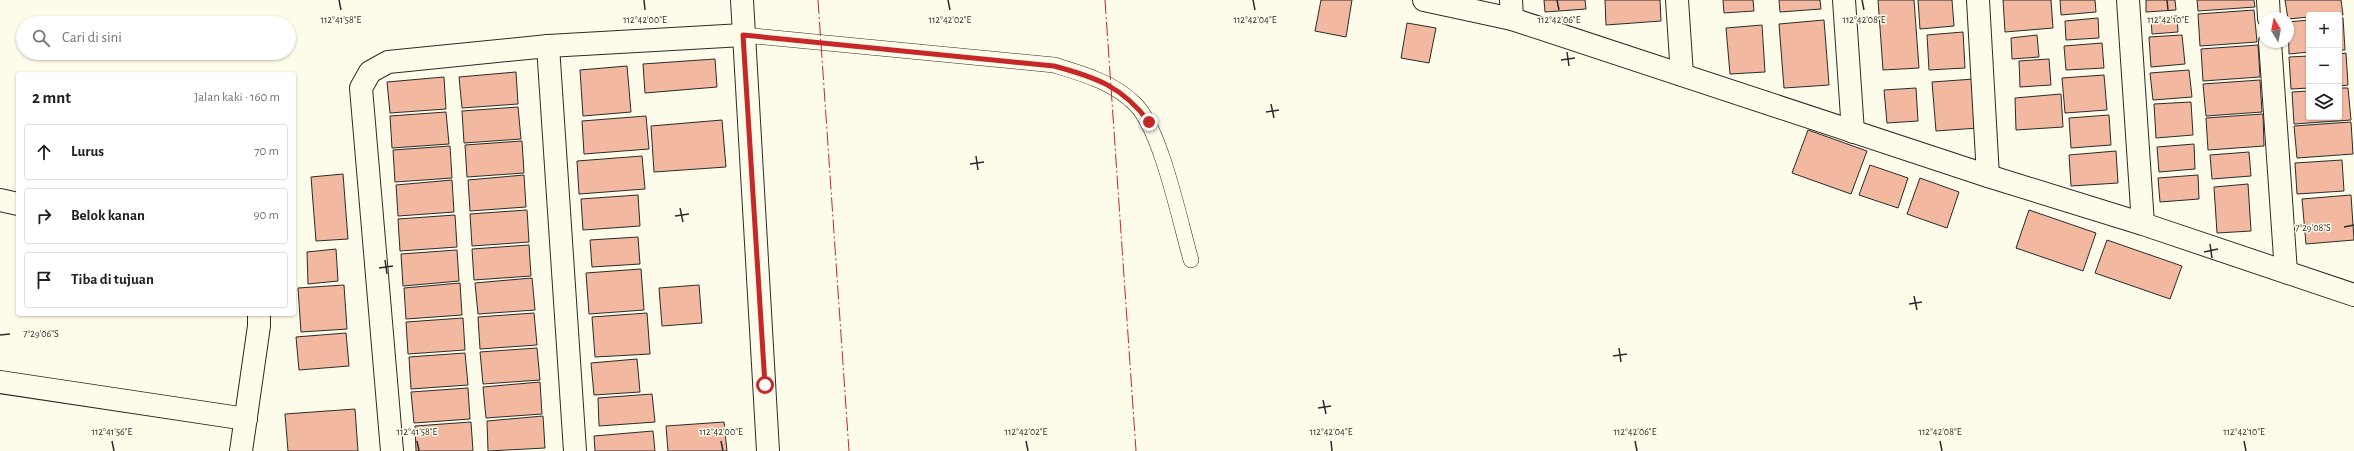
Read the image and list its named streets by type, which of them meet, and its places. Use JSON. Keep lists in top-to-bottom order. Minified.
{"north":"top","page":{"map_buttons":["+","−"],"search":"Cari di sini","heading":["2 mnt","Jalan kaki · 160 m"],"list":[["Lurus","70 m"],["Belok kanan","90 m"],"Tiba di tujuan"]},"coordinates":["112°41'58\"E","112°42'00\"E","112°42'02\"E","112°42'04\"E","112°42'06\"E","112°42'08\"E","112°42'10\"E","7°29'08\"S","7°29'06\"S","112°41'56\"E"]}
